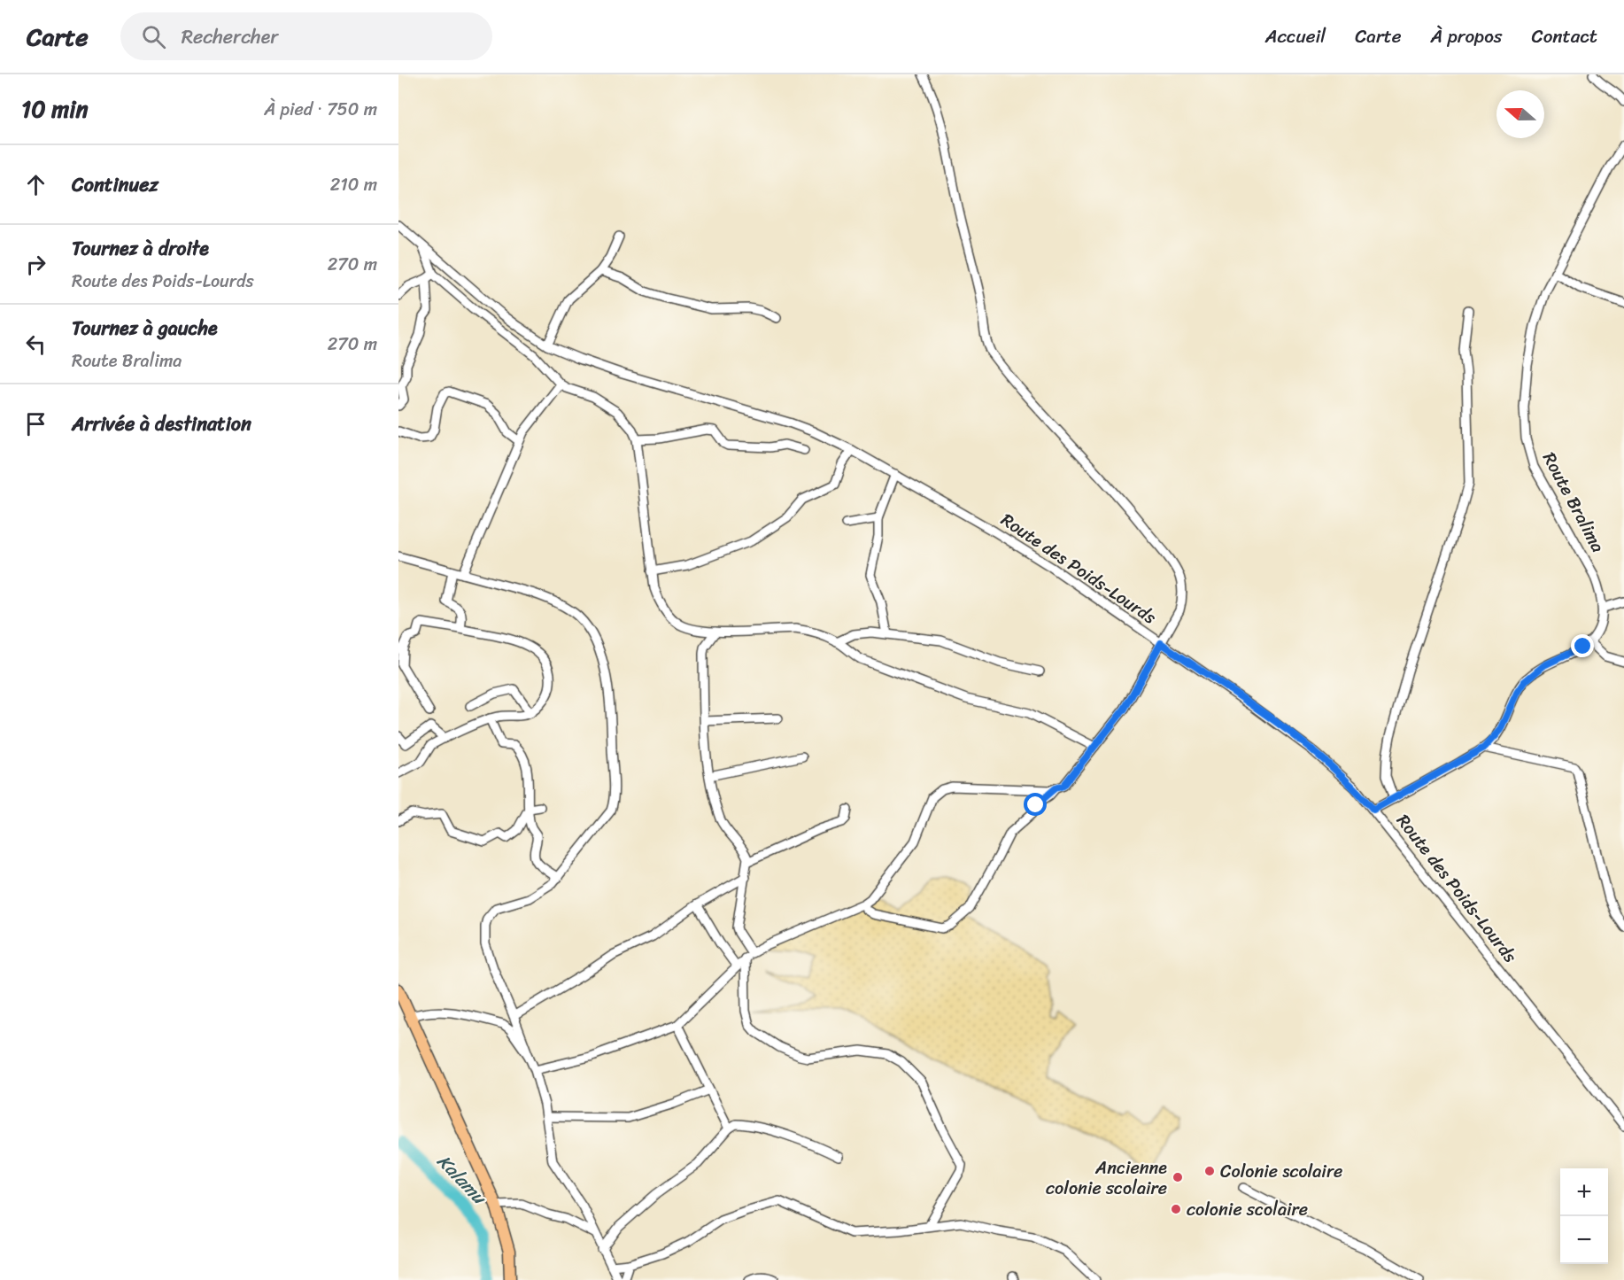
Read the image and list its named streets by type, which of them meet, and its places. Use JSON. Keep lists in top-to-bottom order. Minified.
{"streets":{"street":["Route Bralima","Route des Poids-Lourds"]},"water":["Kalamu"],"places":["Colonie scolaire","Ancienne colonie scolaire","colonie scolaire"],"north":"left","page":{"header":"Carte","search":"Rechercher","nav":["Accueil","Carte","À propos","Contact"],"heading":["10 min","À pied · 750 m"],"list":[["Continuez","210 m"],["Tournez à droite","Route des Poids-Lourds","270 m"],["Tournez à gauche","Route Bralima","270 m"],"Arrivée à destination"],"map_buttons":["+","−"]}}
